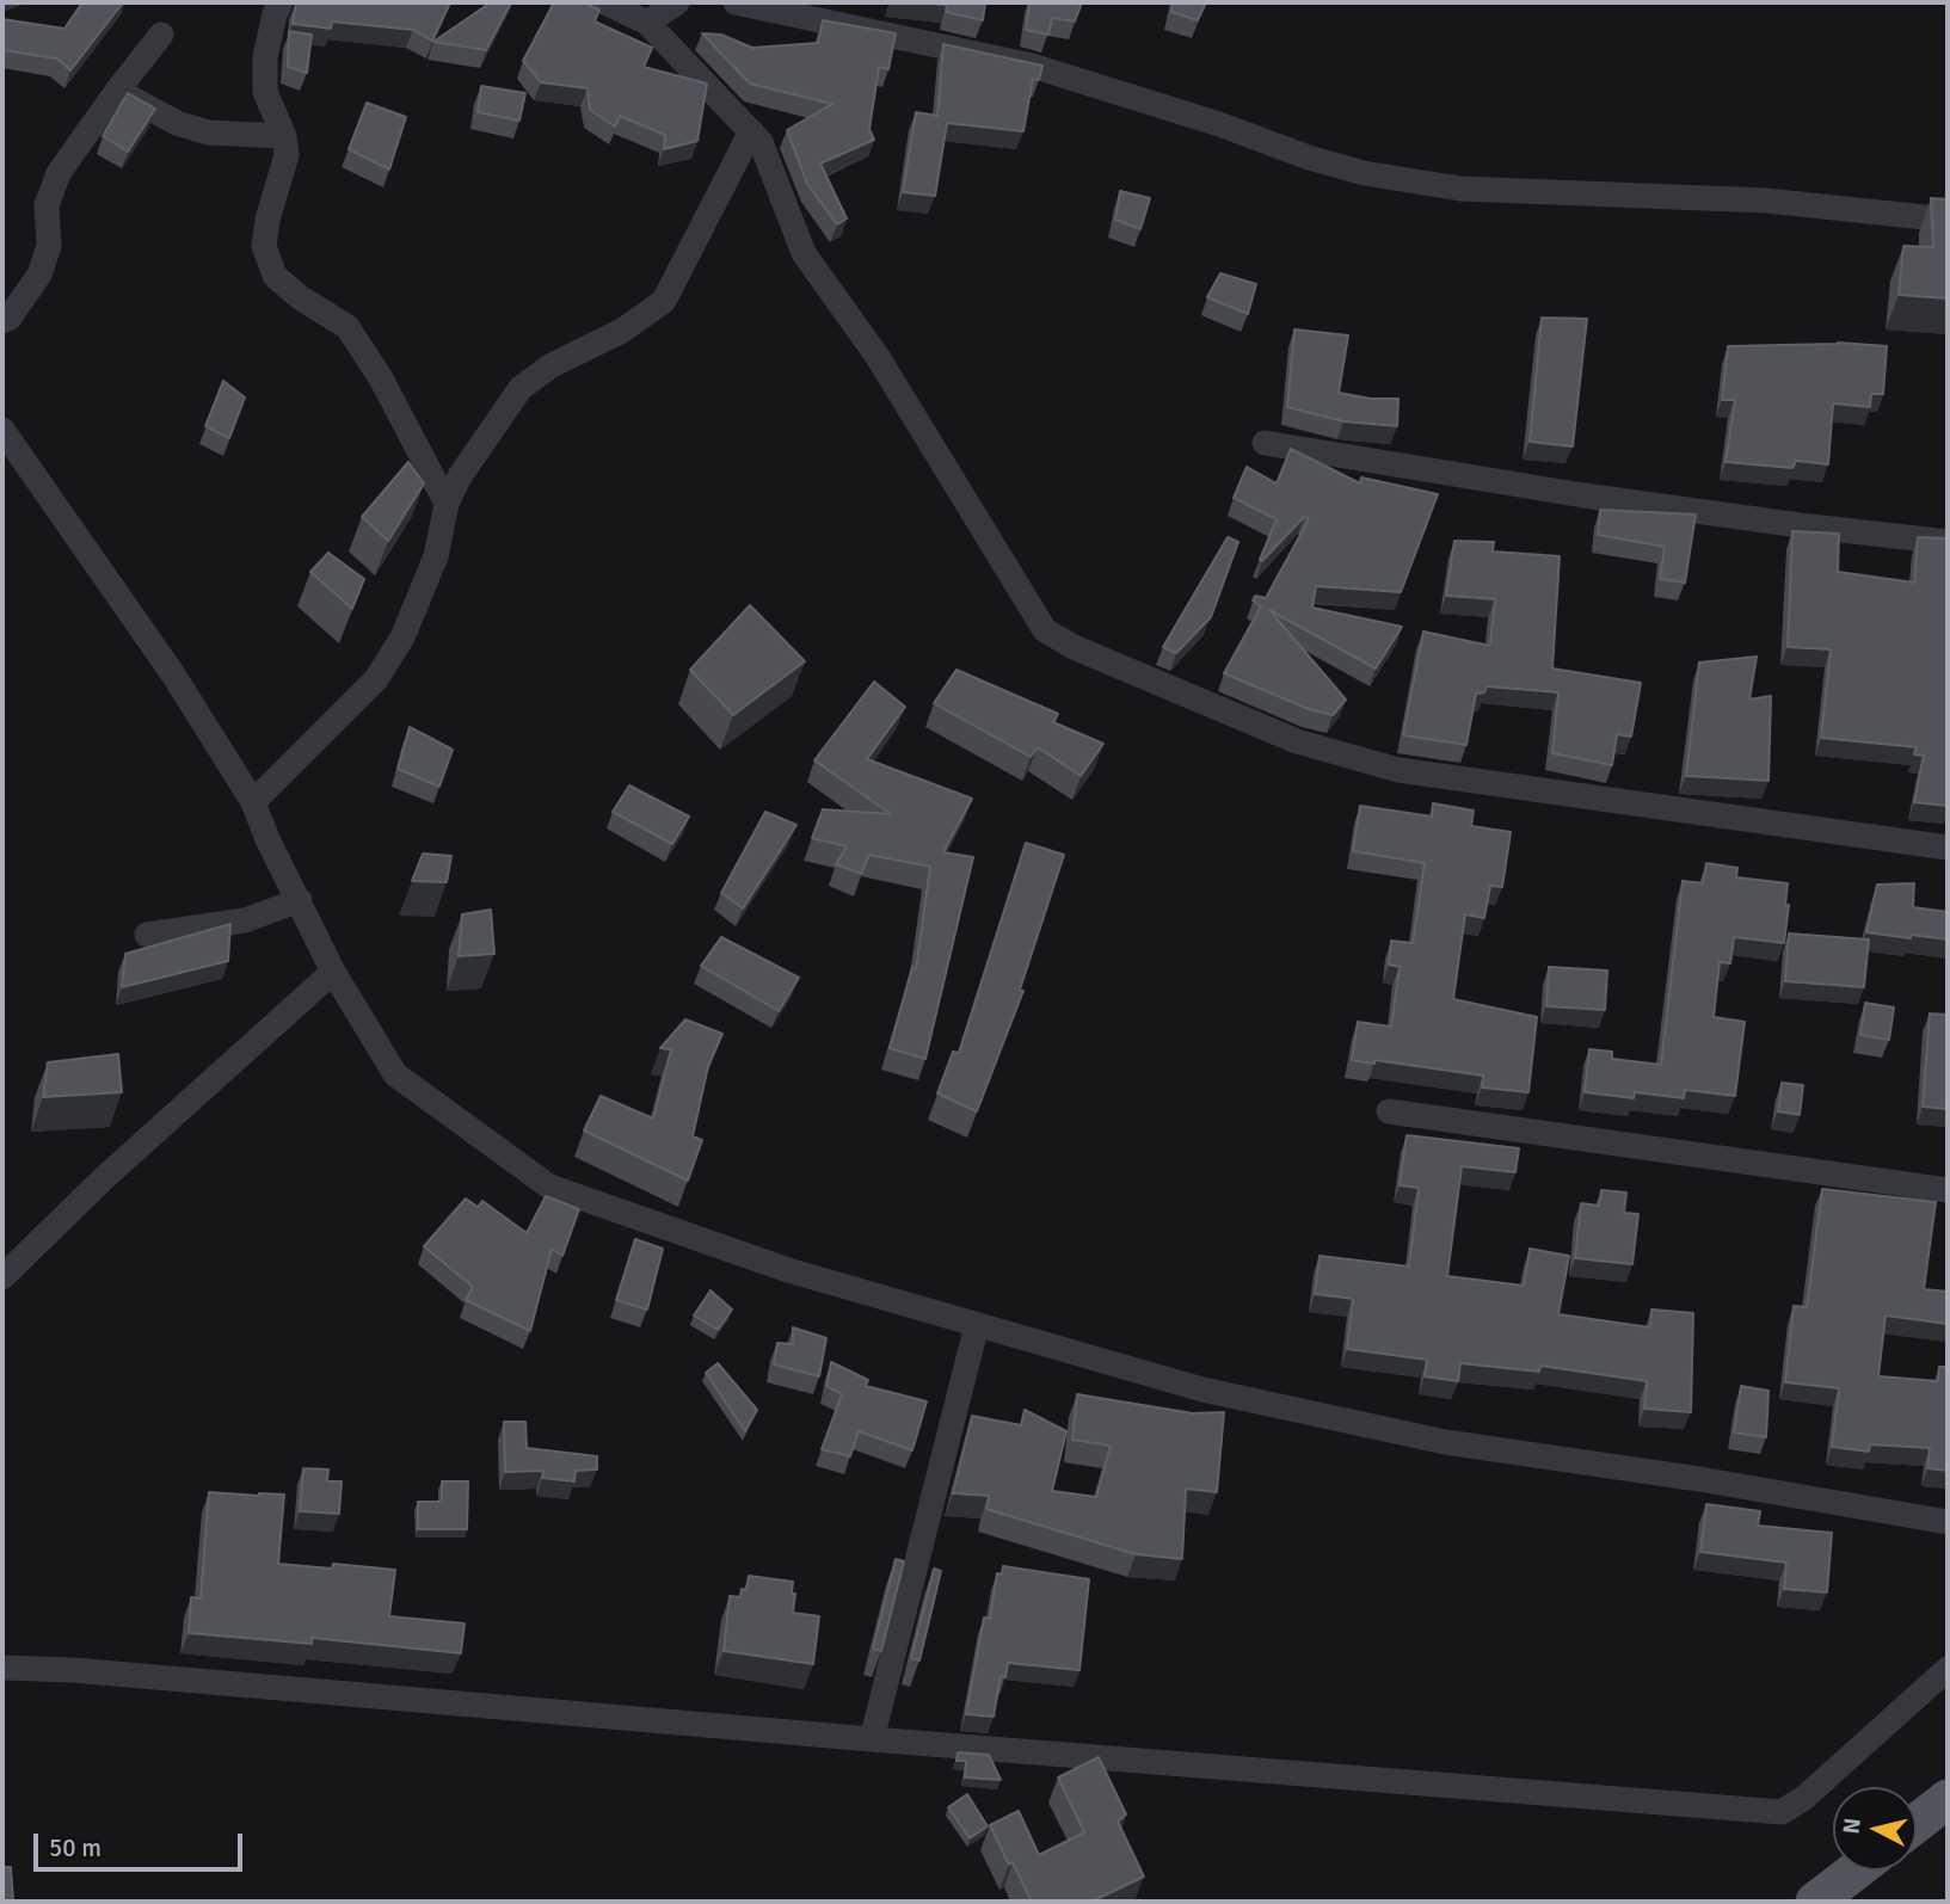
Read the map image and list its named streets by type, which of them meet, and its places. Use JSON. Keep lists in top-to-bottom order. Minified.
{"scale_bar":"50 m","north":"left"}
